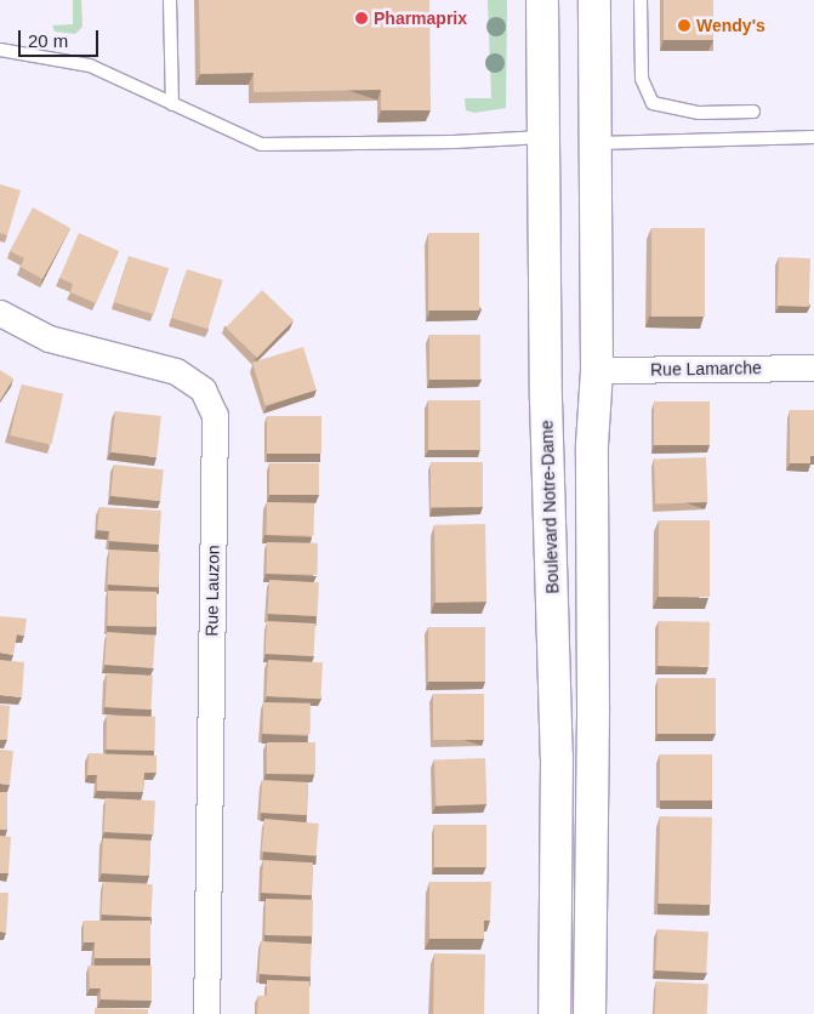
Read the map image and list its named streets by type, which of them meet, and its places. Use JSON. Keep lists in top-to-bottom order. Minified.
{"streets":{"street":["Rue Lamarche","Boulevard Notre-Dame","Rue Lauzon"]},"places":["Pharmaprix","Wendy's"],"scale_bar":"20 m"}
